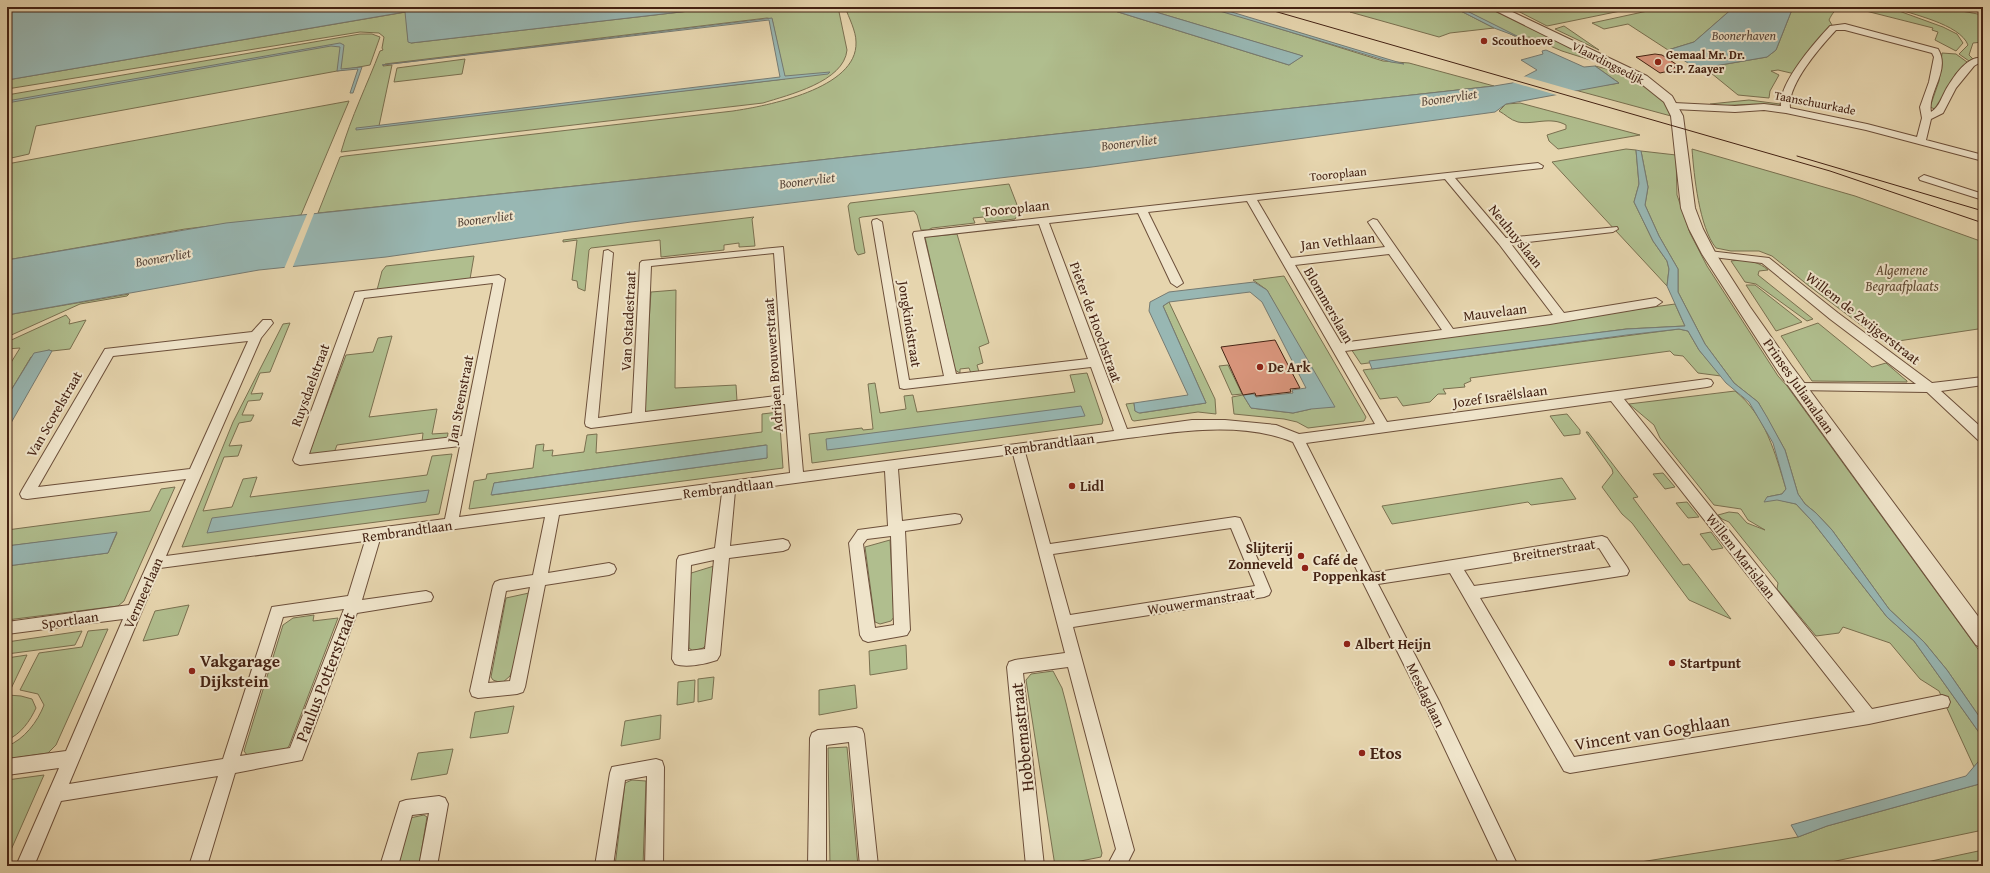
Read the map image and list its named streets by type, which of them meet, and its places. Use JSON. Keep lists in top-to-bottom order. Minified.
{"streets":{"street":["Vlaardingsedijk","Taanschuurkade","Tooroplaan","Neuhuyslaan","Jan Vethlaan","Blommerslaan","Mauvelaan","Willem de Zwijgerstraat","Van Ostadestraat","Pieter de Hoochstraat","Jongkindstraat","Adriaen Brouwerstraat","Ruysdaelstraat","Prinses Julianalaan","Jozef Israëlslaan","Jan Steenstraat","Van Scorelstraat","Rembrandtlaan","Breitnerstraat","Willem Marislaan","Vermeerlaan","Wouwermanstraat","Sportlaan","Paulus Potterstraat","Mesdaglaan","Vincent van Goghlaan","Hobbemastraat"]},"crossings":[["Vlaardingsedijk","Taanschuurkade"],["Vlaardingsedijk","Prinses Julianalaan"],["Taanschuurkade","Prinses Julianalaan"],["Tooroplaan","Neuhuyslaan"],["Tooroplaan","Blommerslaan"],["Tooroplaan","Pieter de Hoochstraat"],["Tooroplaan","Jongkindstraat"],["Neuhuyslaan","Mauvelaan"],["Jan Vethlaan","Blommerslaan"],["Jan Vethlaan","Mauvelaan"],["Blommerslaan","Mauvelaan"],["Blommerslaan","Jozef Israëlslaan"],["Willem de Zwijgerstraat","Prinses Julianalaan"],["Van Ostadestraat","Adriaen Brouwerstraat"],["Pieter de Hoochstraat","Jongkindstraat"],["Pieter de Hoochstraat","Rembrandtlaan"],["Adriaen Brouwerstraat","Rembrandtlaan"],["Ruysdaelstraat","Jan Steenstraat"],["Jozef Israëlslaan","Rembrandtlaan"],["Jozef Israëlslaan","Willem Marislaan"],["Jozef Israëlslaan","Mesdaglaan"],["Jan Steenstraat","Rembrandtlaan"],["Van Scorelstraat","Vermeerlaan"],["Rembrandtlaan","Vermeerlaan"],["Rembrandtlaan","Paulus Potterstraat"],["Rembrandtlaan","Mesdaglaan"],["Breitnerstraat","Mesdaglaan"],["Breitnerstraat","Vincent van Goghlaan"],["Willem Marislaan","Vincent van Goghlaan"],["Vermeerlaan","Sportlaan"],["Vermeerlaan","Paulus Potterstraat"]],"water":["Boonerhaven","Boonervliet"],"parks":["Algemene Begraafplaats"],"places":["Scouthoeve","Gemaal Mr. Dr. C.P. Zaayer","De Ark","Lidl","Slijterij Zonneveld","Café de Poppenkast","Albert Heijn","Startpunt","Vakgarage Dijkstein","Etos"]}
